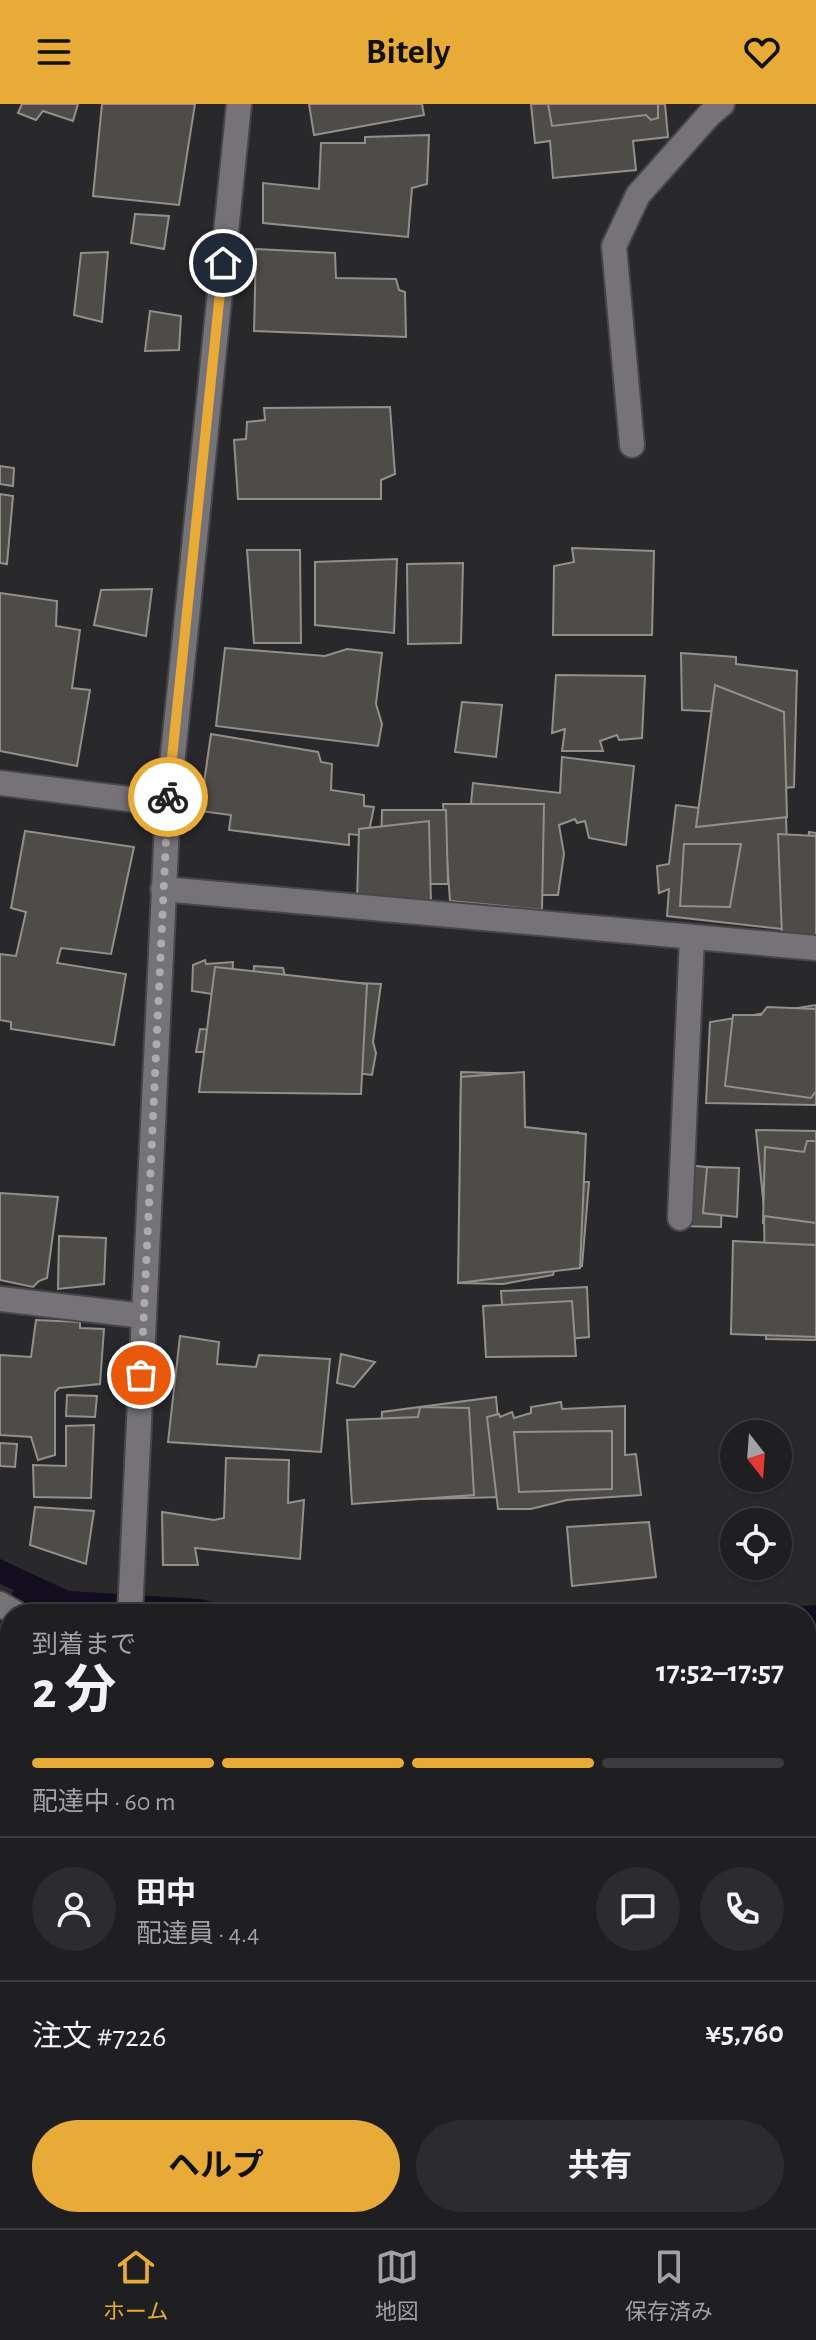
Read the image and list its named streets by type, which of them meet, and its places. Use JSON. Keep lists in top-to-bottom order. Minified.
{"north":"bottom","page":{"header":"Bitely","heading":["2 分","到着まで","17:52–17:57"],"panel":["田中","配達員 · 4.4","注文 #7226","¥5,760"],"bar":"配達中 · 60 m","buttons":["ヘルプ","共有"],"tabs":["ホーム","地図","保存済み"]}}
